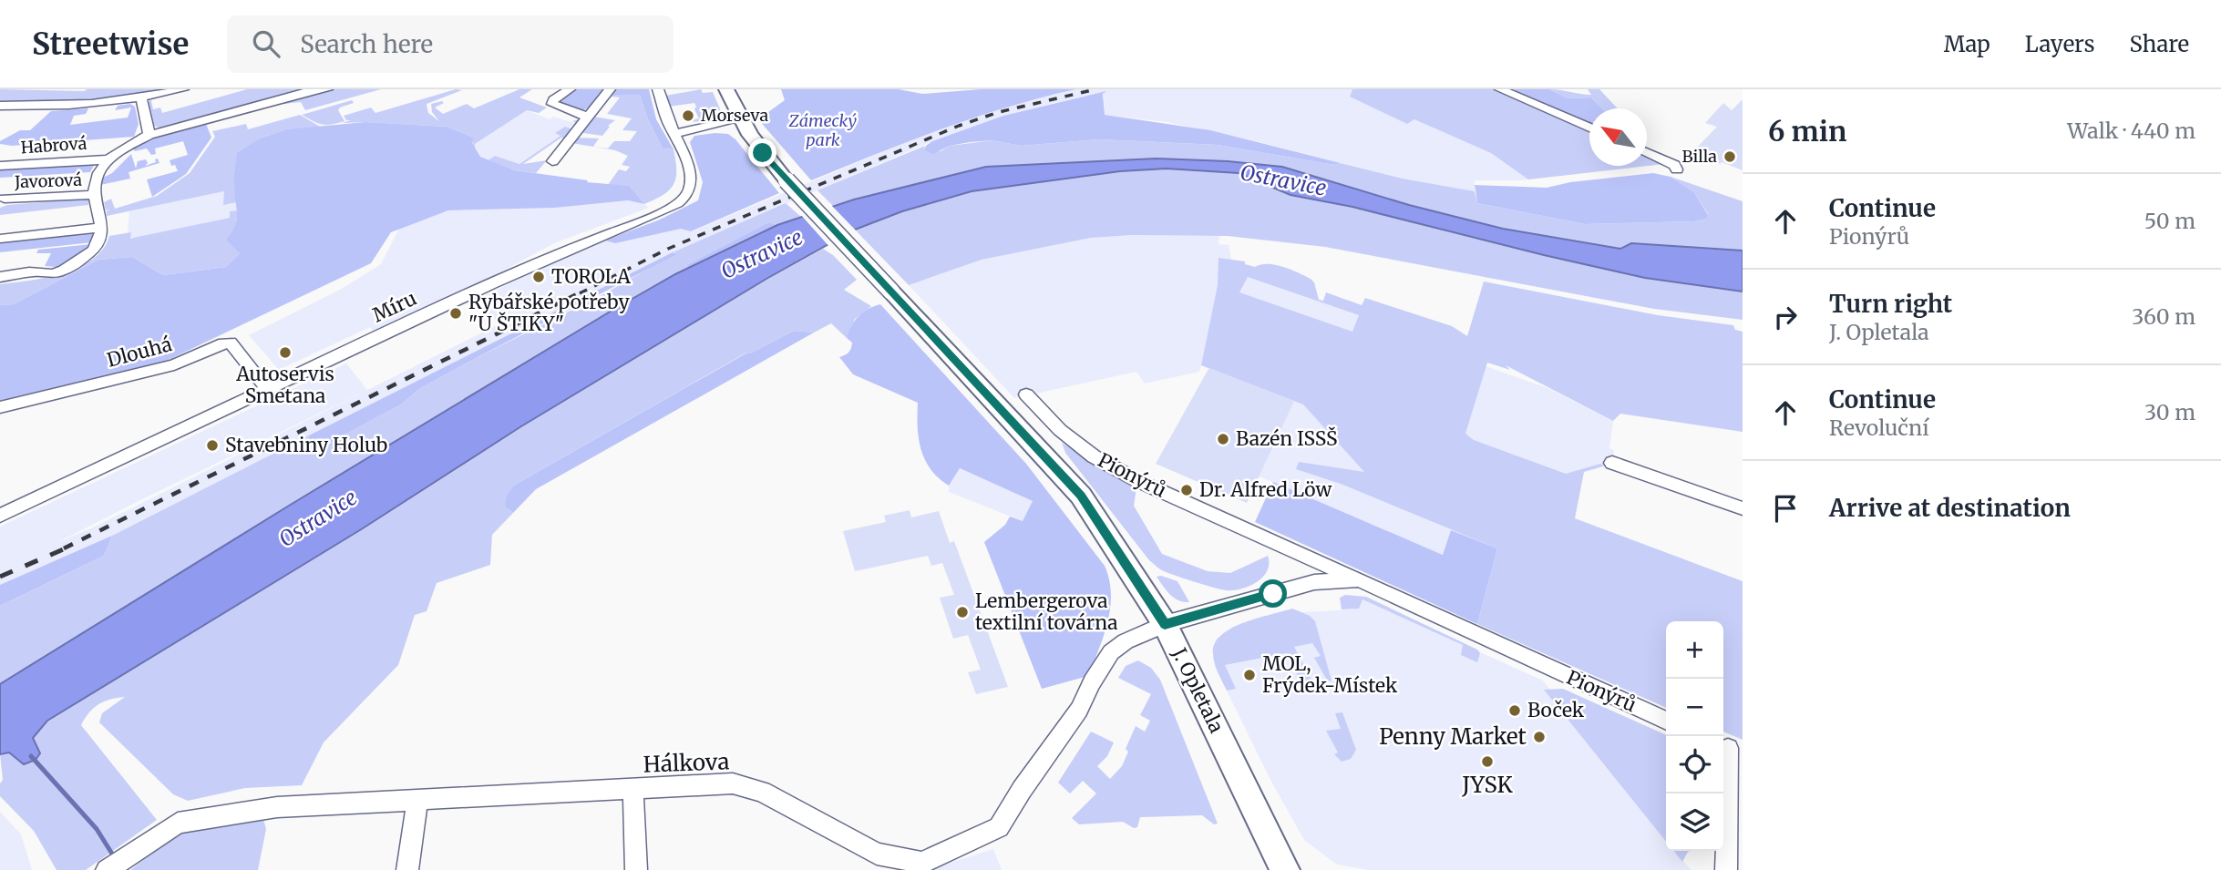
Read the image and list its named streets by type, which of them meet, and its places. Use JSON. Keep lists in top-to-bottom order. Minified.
{"streets":{"main road":["J. Opletala"],"street":["Habrová","Javorová","Míru","Dlouhá","Pionýrů","Hálkova"]},"crossings":[["Míru","Dlouhá"],["Pionýrů","J. Opletala"],["Pionýrů","Hálkova"],["J. Opletala","Hálkova"]],"water":["Ostravice"],"parks":["Zámecký park"],"places":["Morseva","Billa","TOROLA","Rybářské potřeby \"U ŠTIKY\"","Autoservis Smetana","Bazén ISSŠ","Stavebniny Holub","Dr. Alfred Löw","Lembergerova textilní továrna","MOL, Frýdek-Místek","Boček","Penny Market","JYSK"],"north":"top left","page":{"header":"Streetwise","search":"Search here","nav":["Map","Layers","Share"],"heading":["6 min","Walk · 440 m"],"list":[["Continue","Pionýrů","50 m"],["Turn right","J. Opletala","360 m"],["Continue","Revoluční","30 m"],"Arrive at destination"],"map_buttons":["+","−"]}}
